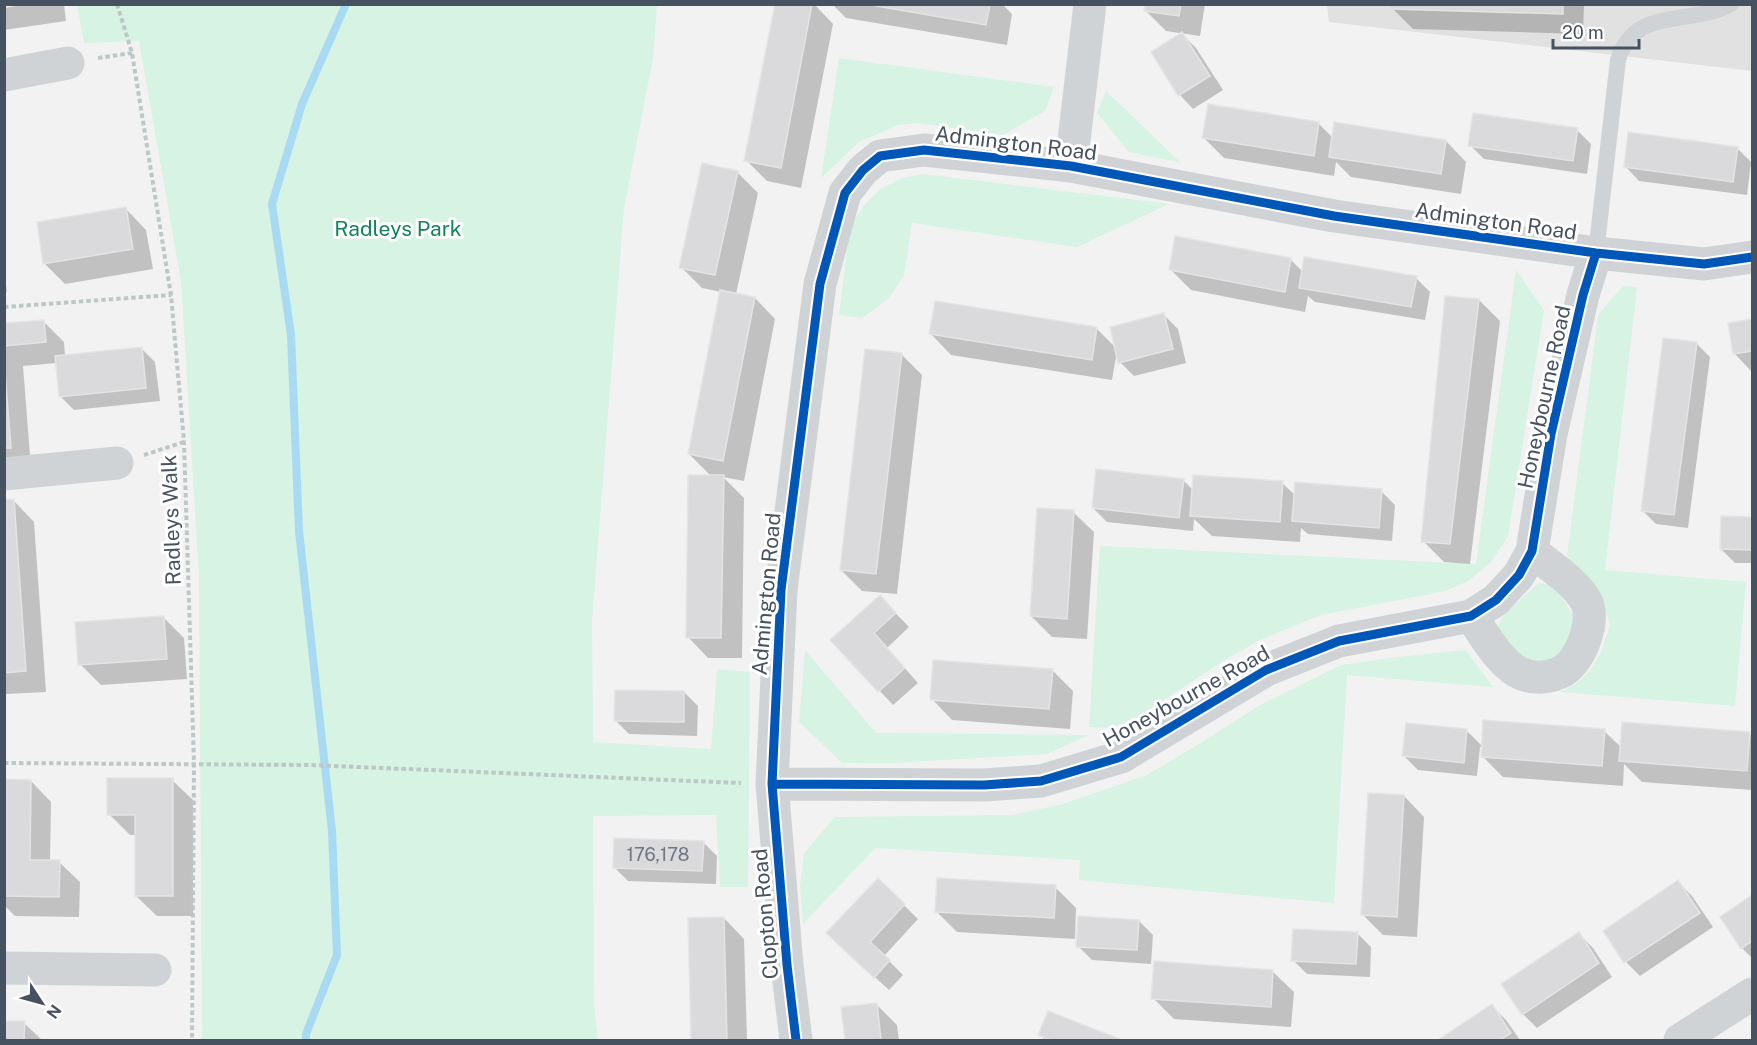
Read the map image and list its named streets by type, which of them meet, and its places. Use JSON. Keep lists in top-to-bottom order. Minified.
{"streets":{"street":["Admington Road","Honeybourne Road","Clopton Road"],"path":["Radleys Walk"]},"crossings":[["Admington Road","Honeybourne Road"],["Admington Road","Clopton Road"],["Honeybourne Road","Clopton Road"]],"parks":["Radleys Park"],"house_numbers":["176,178"],"scale_bar":"20 m","north":"bottom right"}
